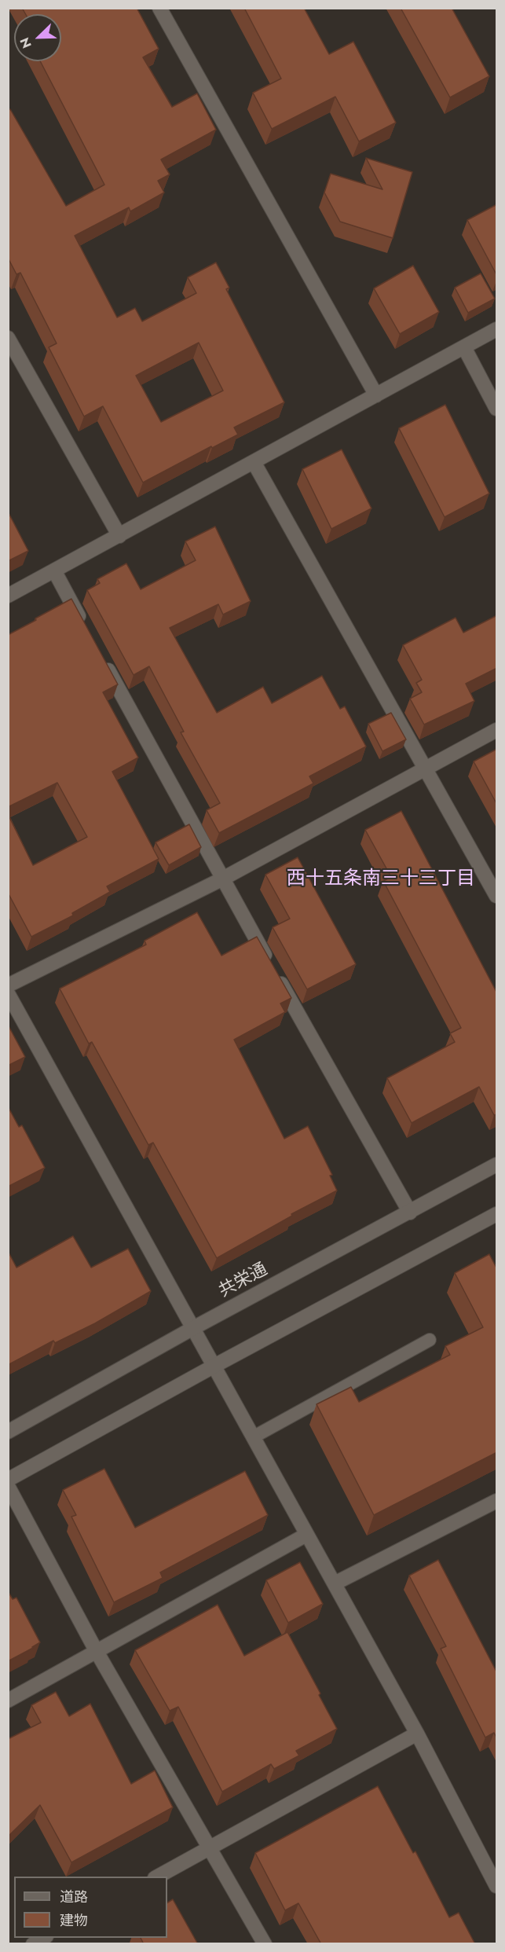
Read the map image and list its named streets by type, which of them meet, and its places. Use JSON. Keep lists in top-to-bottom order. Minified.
{"streets":{"street":["共栄通"]},"districts":["西十五条南三十三丁目"],"legend":["道路","建物"],"north":"bottom left"}
